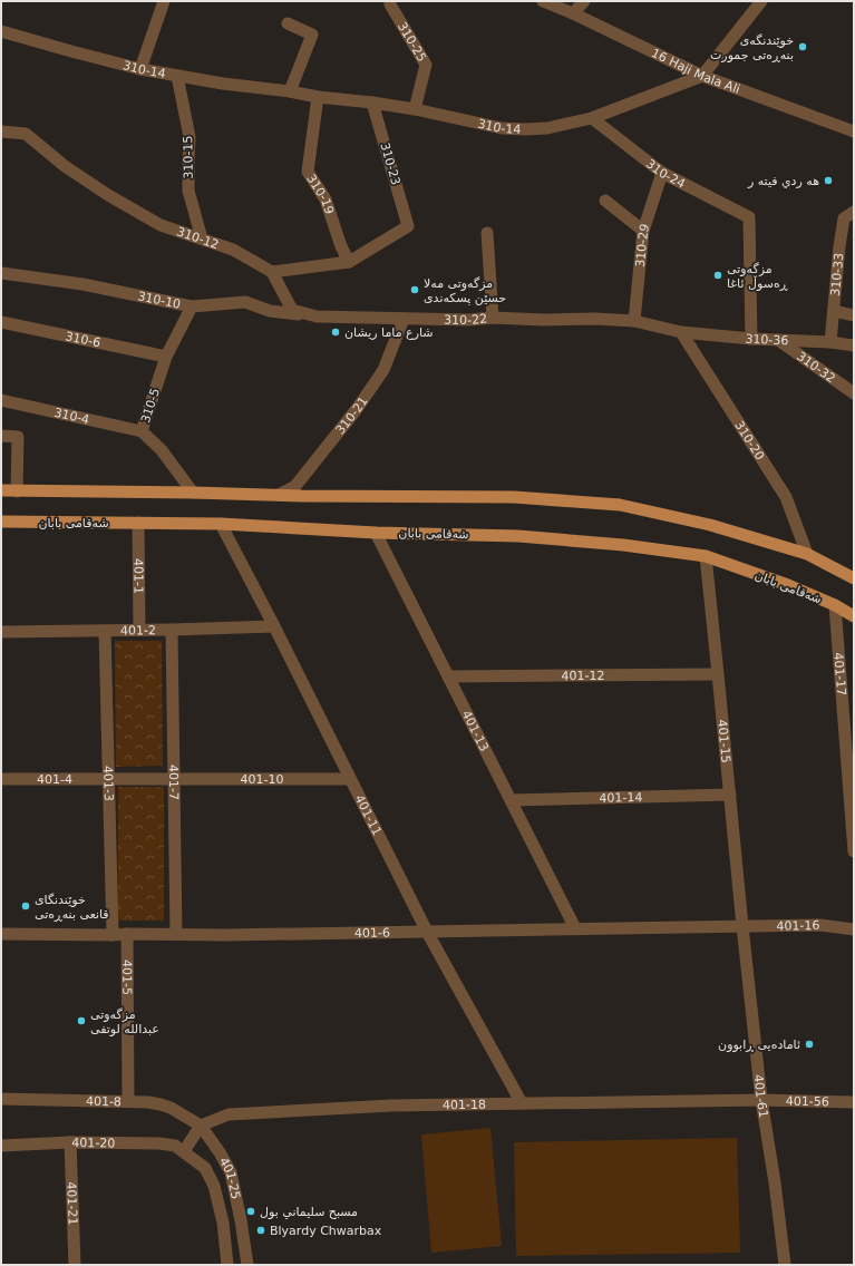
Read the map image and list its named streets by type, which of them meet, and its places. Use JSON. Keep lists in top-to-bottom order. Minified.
{"streets":{"main road":["شەقامی بابان"],"street":["310-25","310-14","16 Haji Mala Ali","310-15","310-23","310-24","310-19","310-12","310-29","310-33","310-10","310-22","310-6","310-36","310-32","310-5","310-21","310-4","310-20","401-1","401-2","401-17","401-12","401-13","401-15","401-4","401-10","401-7","401-3","401-14","401-11","401-16","401-6","401-5","401-61","401-8","401-56","401-18","401-20","401-25","401-21"]},"crossings":[["310-25","310-14"],["310-14","16 Haji Mala Ali"],["310-14","310-15"],["310-14","310-23"],["310-14","310-24"],["310-14","310-19"],["310-15","310-12"],["310-23","310-19"],["310-24","310-29"],["310-24","310-36"],["310-12","310-22"],["310-29","310-22"],["310-33","310-36"],["310-10","310-22"],["310-10","310-5"],["310-22","310-36"],["310-22","310-21"],["310-22","310-20"],["310-6","310-5"],["310-36","310-32"],["310-36","310-20"],["310-5","310-4"],["شەقامی بابان","401-1"],["شەقامی بابان","401-17"],["شەقامی بابان","401-13"],["شەقامی بابان","401-15"],["شەقامی بابان","401-11"],["401-1","401-2"],["401-2","401-7"],["401-2","401-3"],["401-2","401-11"],["401-12","401-13"],["401-12","401-15"],["401-13","401-14"],["401-13","401-6"],["401-15","401-14"],["401-15","401-16"],["401-15","401-6"],["401-15","401-61"],["401-4","401-10"],["401-4","401-3"],["401-10","401-7"],["401-10","401-3"],["401-10","401-11"],["401-7","401-6"],["401-3","401-6"],["401-11","401-6"],["401-11","401-18"],["401-16","401-6"],["401-16","401-61"],["401-6","401-5"],["401-6","401-61"],["401-5","401-8"],["401-61","401-56"],["401-61","401-18"],["401-8","401-18"],["401-8","401-25"],["401-56","401-18"],["401-18","401-25"],["401-20","401-25"],["401-20","401-21"]],"places":["خوێندنگەی بنەڕەتی جمورت","هه ردي فيته ر","مزگەوتی ڕەسوڵ ئاغا","مزگەوتی مەلا حسێن پسکەندی","شارع ماما ريشان","خوێندنگای قانعی بنەڕەتی","مزگەوتی عبداللە لوتفی","ئامادەیی ڕابوون","مسبح سلیماني بول","Blyardy Chwarbax"]}
